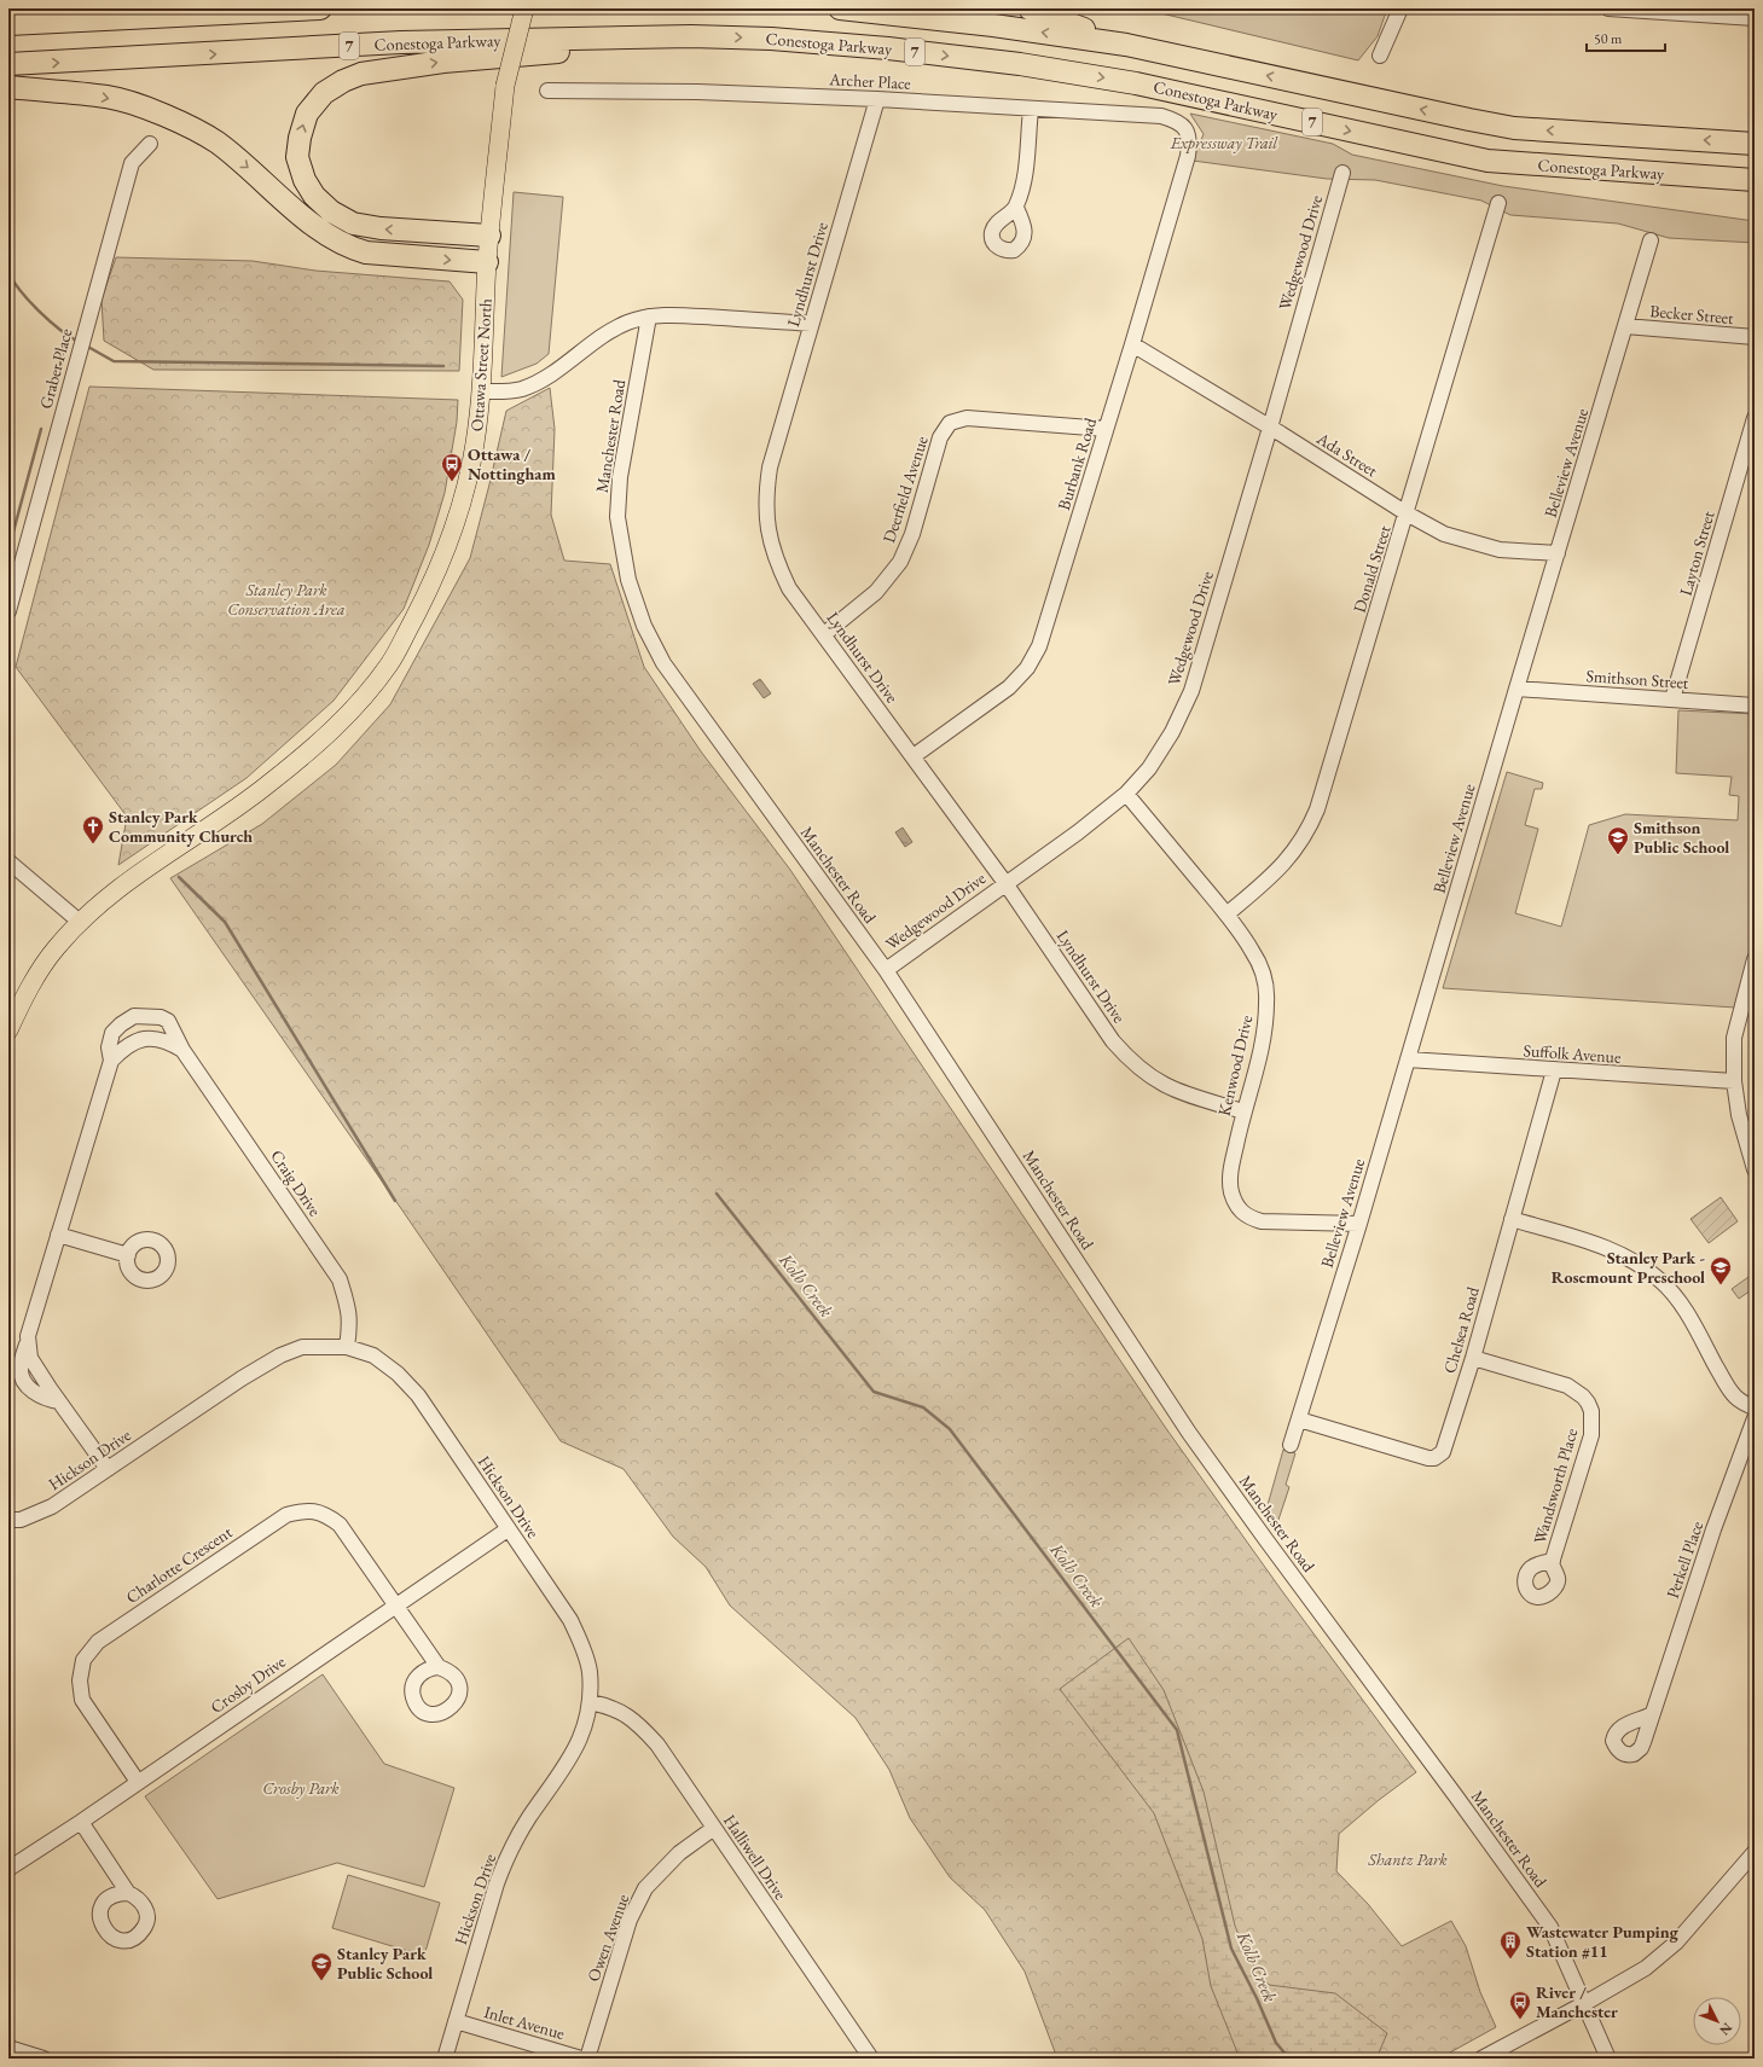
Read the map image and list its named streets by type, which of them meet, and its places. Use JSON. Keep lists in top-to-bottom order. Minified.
{"streets":{"highway":["Conestoga Parkway","7"],"main road":["Ottawa Street North"],"street":["Archer Place","Wedgewood Drive","Lyndhurst Drive","Becker Street","Graber Place","Manchester Road","Ada Street","Belleview Avenue","Burbank Road","Deerfield Avenue","Layton Street","Donald Street","Smithson Street","Suffolk Avenue","Kenwood Drive","Craig Drive","Chelsea Road","Hickson Drive","Wandsworth Place","Perkell Place","Charlotte Crescent","Crosby Drive","Halliwell Drive","Owen Avenue","Inlet Avenue"]},"crossings":[["Archer Place","Lyndhurst Drive"],["Archer Place","Burbank Road"],["Wedgewood Drive","Lyndhurst Drive"],["Wedgewood Drive","Manchester Road"],["Wedgewood Drive","Ada Street"],["Wedgewood Drive","Kenwood Drive"],["Lyndhurst Drive","Burbank Road"],["Lyndhurst Drive","Deerfield Avenue"],["Lyndhurst Drive","Kenwood Drive"],["Becker Street","Belleview Avenue"],["Ada Street","Belleview Avenue"],["Ada Street","Burbank Road"],["Ada Street","Donald Street"],["Belleview Avenue","Smithson Street"],["Belleview Avenue","Suffolk Avenue"],["Belleview Avenue","Kenwood Drive"],["Belleview Avenue","Chelsea Road"],["Burbank Road","Deerfield Avenue"],["Layton Street","Smithson Street"],["Donald Street","Kenwood Drive"],["Suffolk Avenue","Chelsea Road"],["Craig Drive","Hickson Drive"],["Chelsea Road","Wandsworth Place"],["Hickson Drive","Crosby Drive"],["Hickson Drive","Halliwell Drive"],["Hickson Drive","Inlet Avenue"],["Charlotte Crescent","Crosby Drive"],["Halliwell Drive","Owen Avenue"]],"water":["Kolb Creek"],"parks":["Expressway Trail","Stanley Park Conservation Area","Crosby Park","Shantz Park"],"places":{"bus stop":["Ottawa / Nottingham","River / Manchester"],"church":["Stanley Park Community Church"],"school or university":["Smithson Public School","Stanley Park - Rosemount Preschool","Stanley Park Public School"],"building":["Wastewater Pumping Station #11"]},"scale_bar":"50 m","north":"bottom right"}
